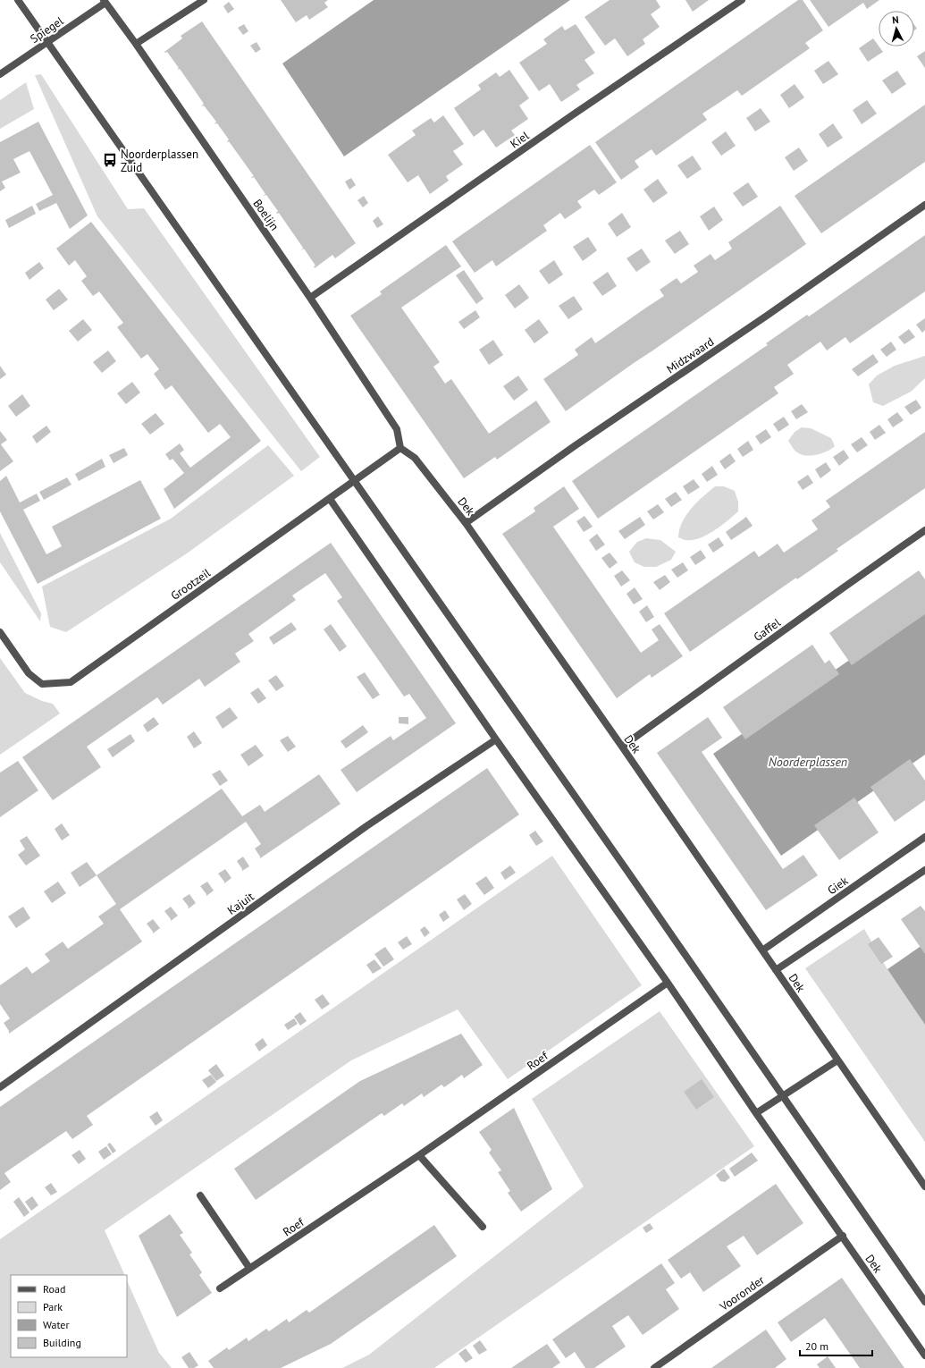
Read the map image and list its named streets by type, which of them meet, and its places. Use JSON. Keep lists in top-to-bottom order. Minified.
{"streets":{"street":["Spiegel","Kiel","Boelijn","Midzwaard","Dek","Grootzeil","Gaffel","Giek","Kajuit","Roef","Vooronder"]},"crossings":[["Spiegel","Boelijn"],["Kiel","Boelijn"],["Boelijn","Dek"],["Boelijn","Grootzeil"],["Midzwaard","Dek"],["Dek","Grootzeil"],["Dek","Gaffel"],["Dek","Giek"],["Dek","Kajuit"],["Dek","Roef"],["Dek","Vooronder"]],"water":["Noorderplassen"],"places":{"bus stop":["Noorderplassen Zuid"]},"legend":["Road","Park","Water","Building"],"scale_bar":"20 m","north":"top"}
